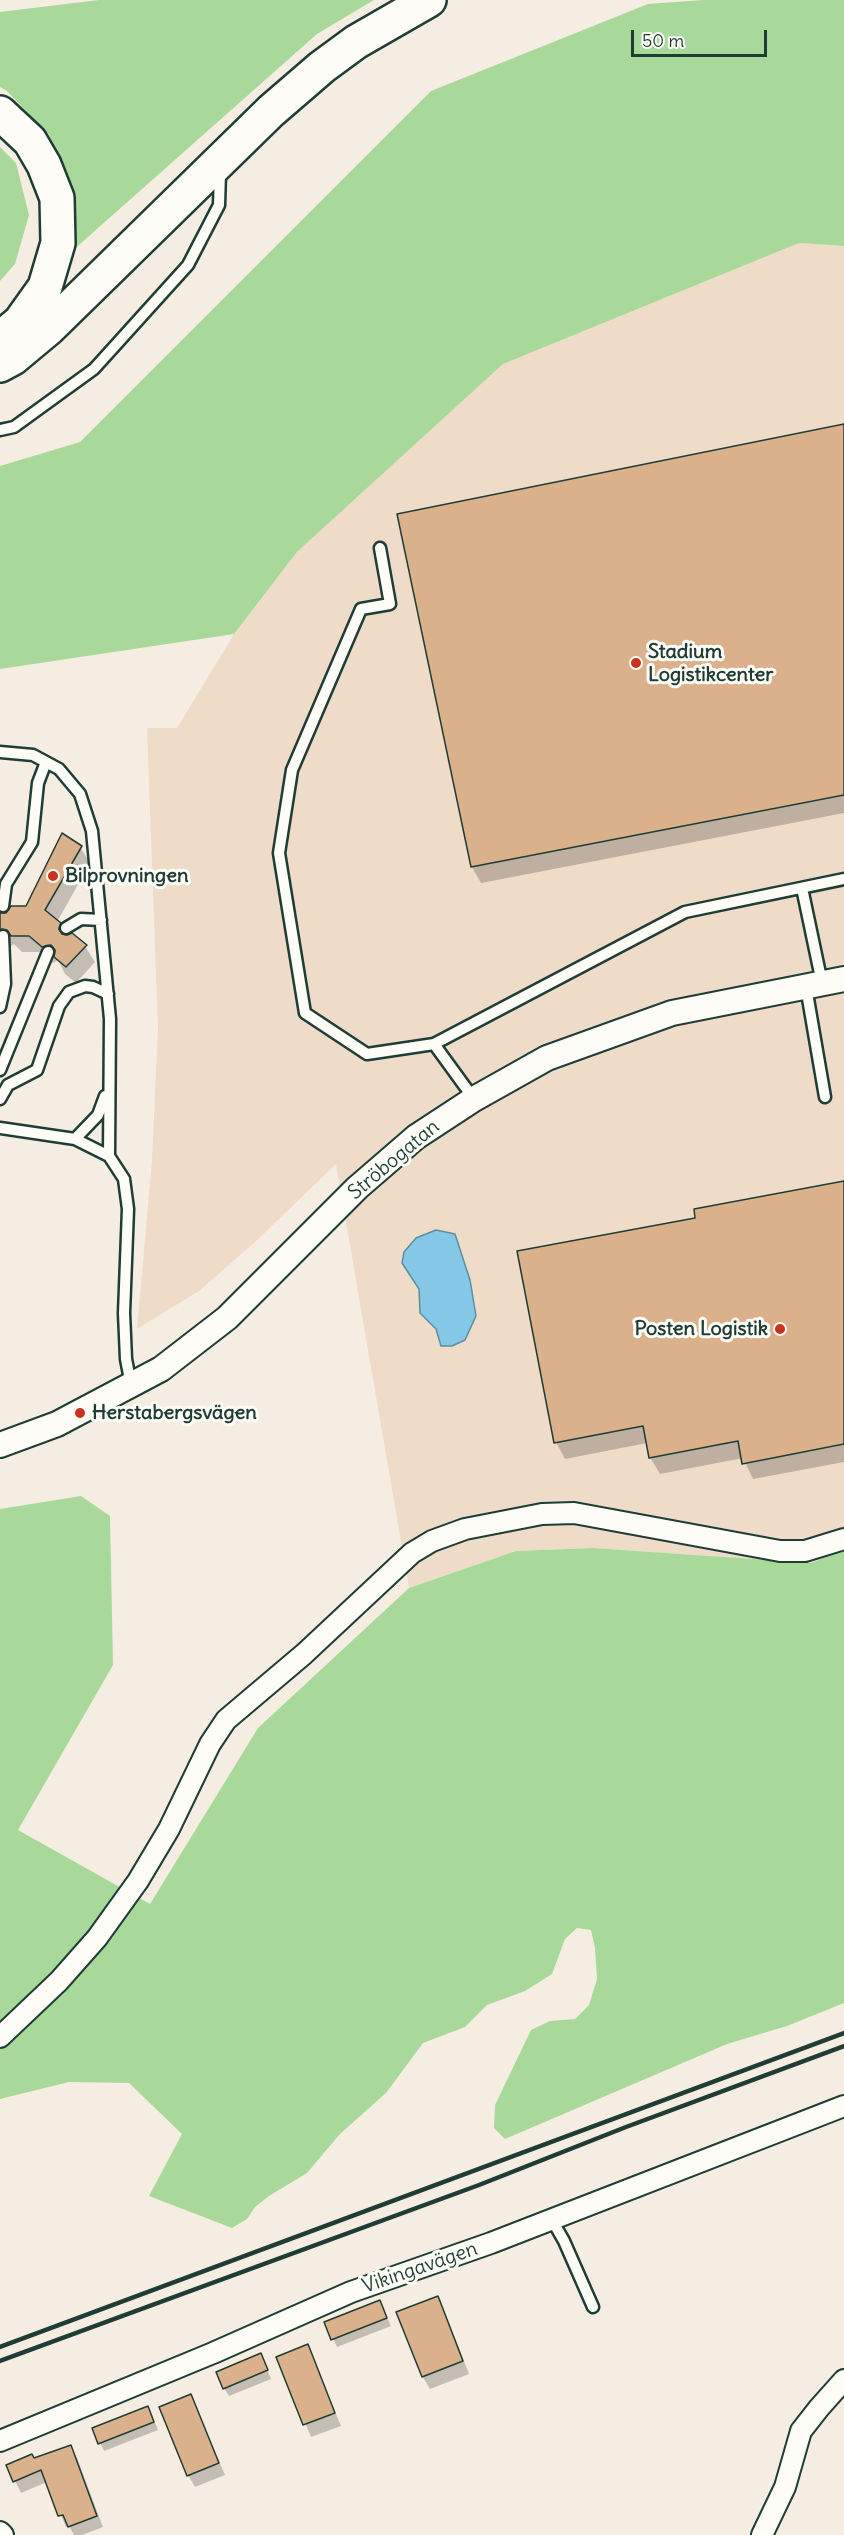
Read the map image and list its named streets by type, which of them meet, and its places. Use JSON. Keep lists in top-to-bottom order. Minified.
{"streets":{"street":["Ströbogatan","Vikingavägen"]},"places":["Stadium Logistikcenter","Bilprovningen","Posten Logistik","Herstabergsvägen"],"scale_bar":"50 m"}
